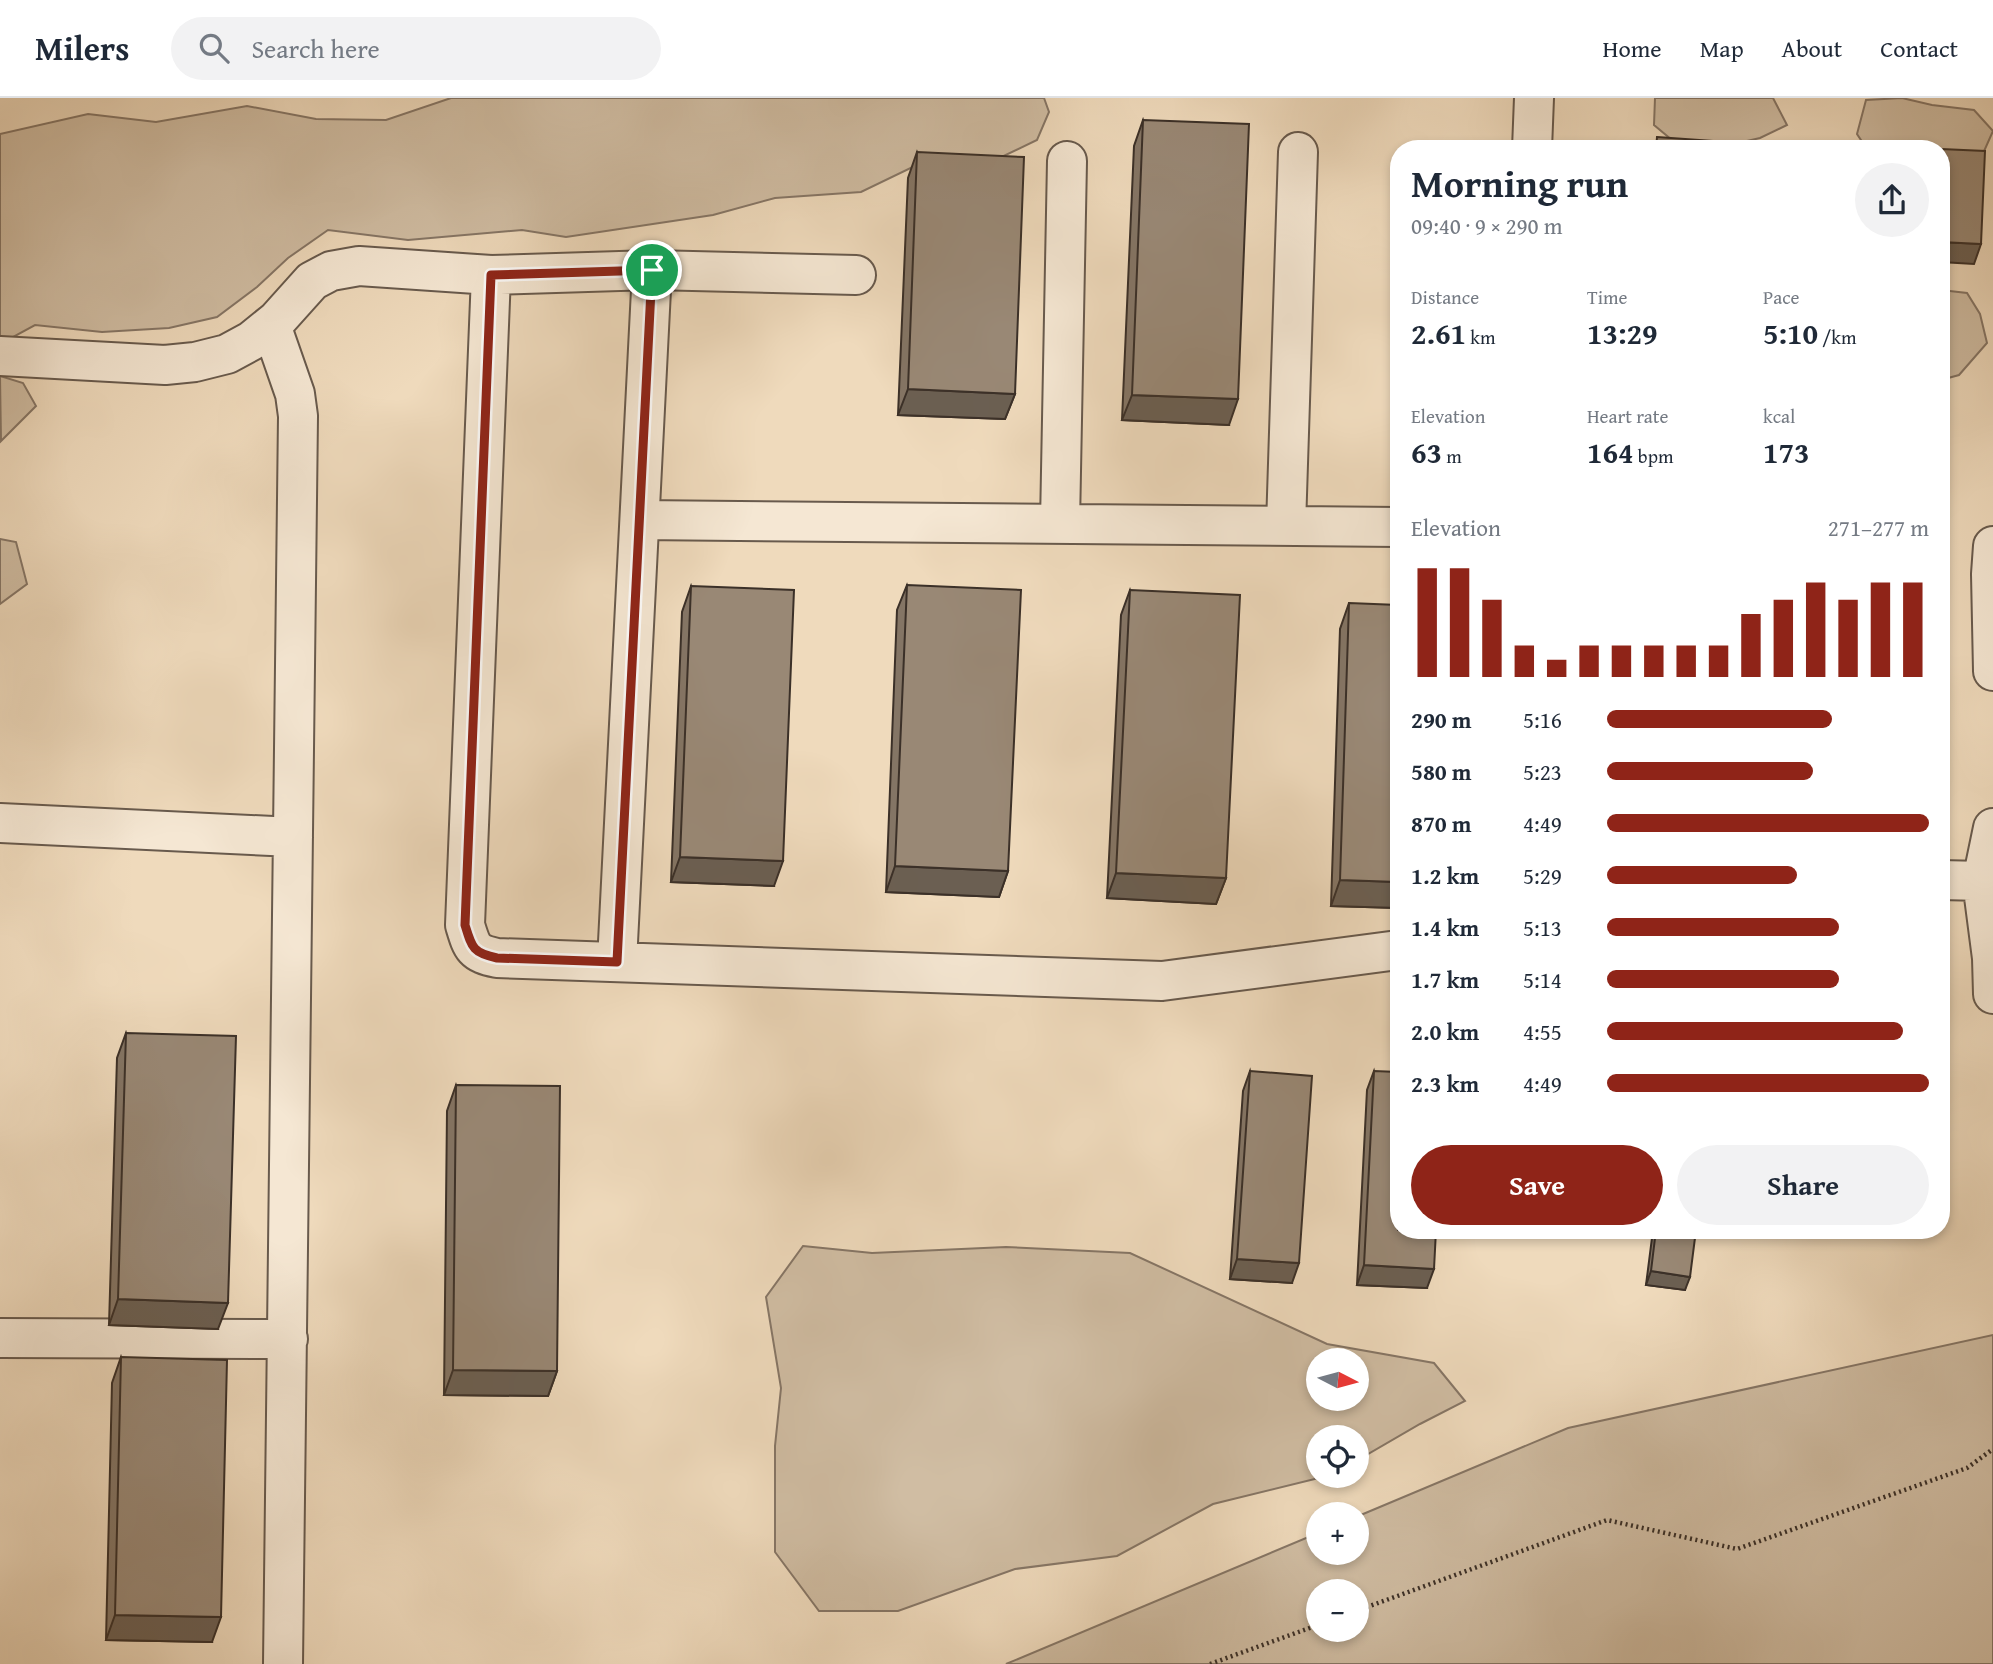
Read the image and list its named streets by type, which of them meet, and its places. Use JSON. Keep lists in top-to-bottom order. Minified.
{"north":"right","page":{"header":"Milers","search":"Search here","nav":["Home","Map","About","Contact"],"heading":["Morning run","09:40 · 9 × 290 m"],"stats":[["Distance","2.61 km"],["Time","13:29"],["Pace","5:10 /km"],["Elevation","63 m"],["Heart rate","164 bpm"],["kcal","173"]],"chart":["Elevation","271–277 m"],"list":[{"name":"290 m","note":"5:16"},{"name":"580 m","note":"5:23"},{"name":"870 m","note":"4:49"},{"name":"1.2 km","note":"5:29"},{"name":"1.4 km","note":"5:13"},{"name":"1.7 km","note":"5:14"},{"name":"2.0 km","note":"4:55"},{"name":"2.3 km","note":"4:49"}],"buttons":["Save","Share"],"map_buttons":["+","−"]}}
